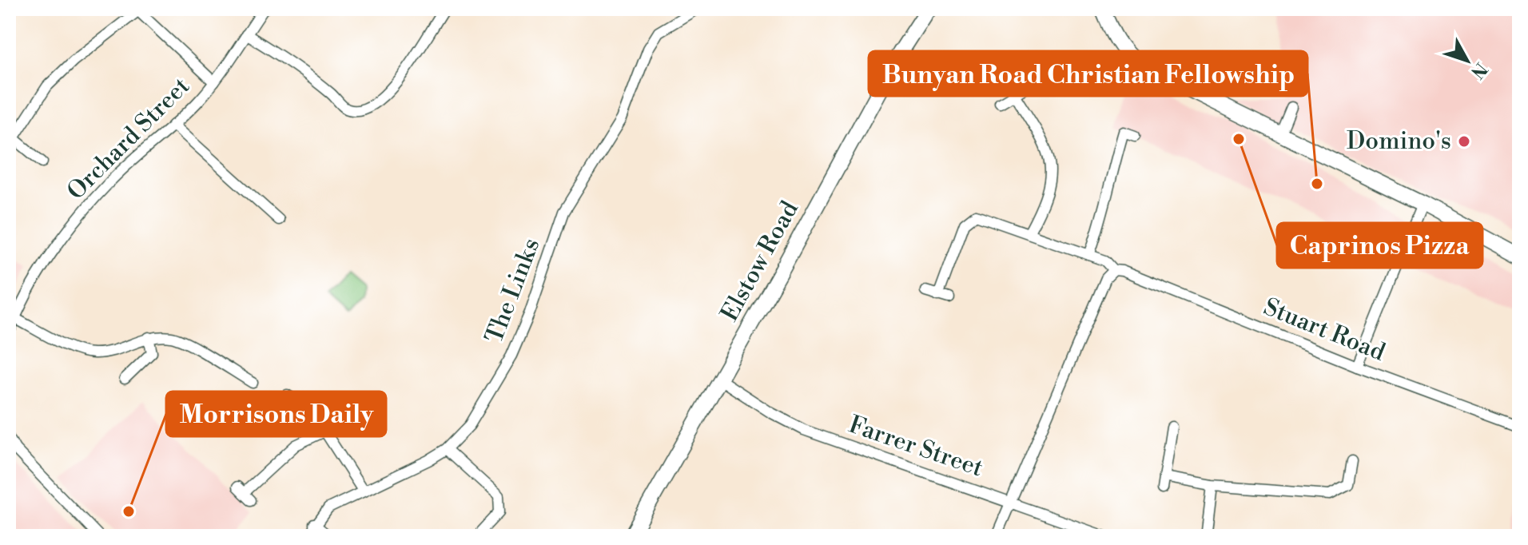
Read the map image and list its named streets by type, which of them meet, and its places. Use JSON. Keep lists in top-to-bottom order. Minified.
{"streets":{"street":["Orchard Street","Elstow Road","The Links","Stuart Road","Farrer Street"]},"crossings":[["Elstow Road","Farrer Street"]],"places":["Caprinos Pizza","Domino's","Bunyan Road Christian Fellowship","Morrisons Daily"],"north":"bottom right"}
